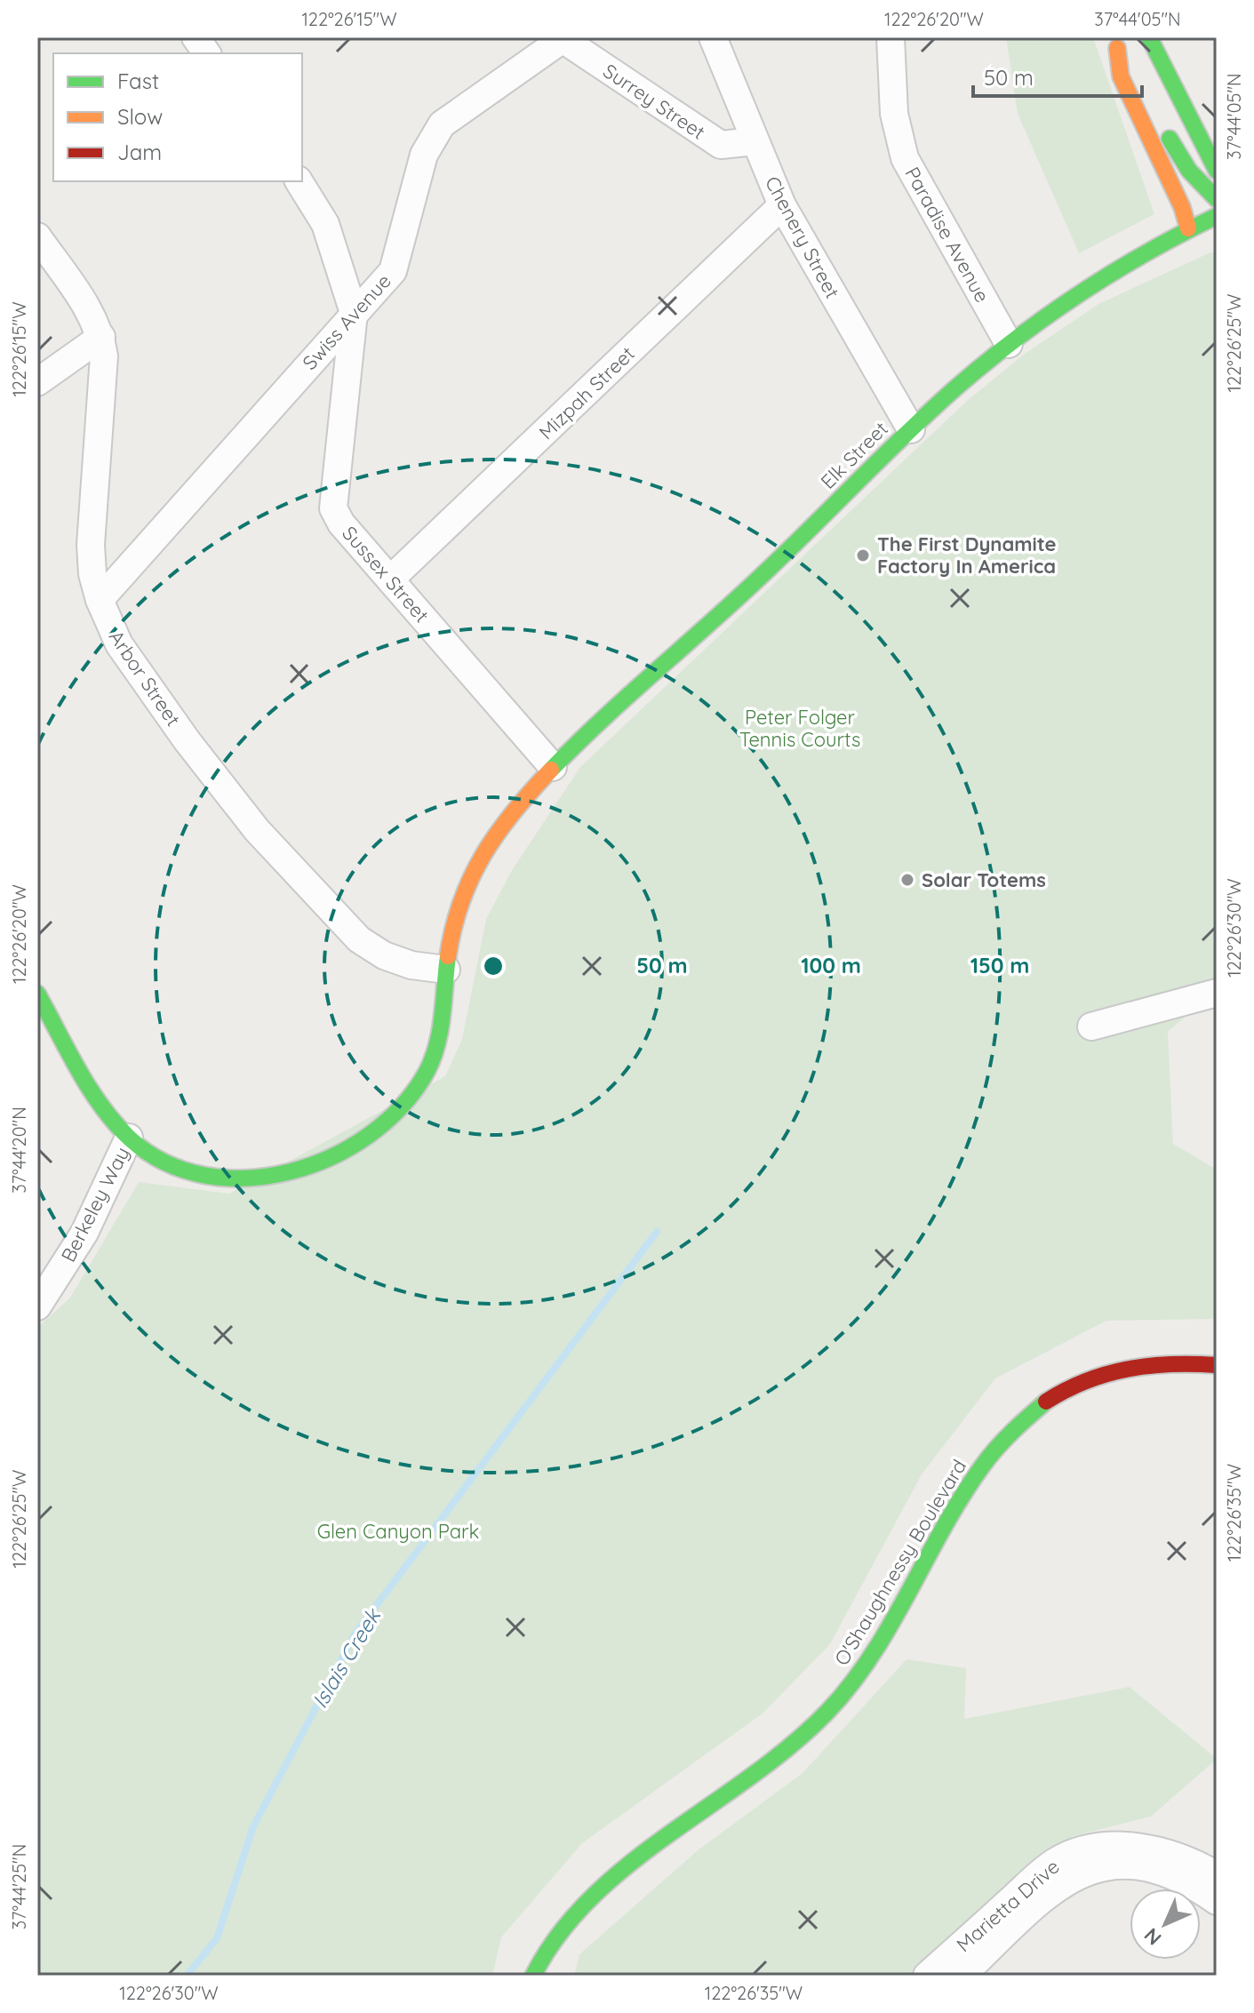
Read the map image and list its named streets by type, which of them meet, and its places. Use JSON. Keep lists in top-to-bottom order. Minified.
{"streets":{"main road":["Elk Street","O'Shaughnessy Boulevard"],"street":["Surrey Street","Paradise Avenue","Chenery Street","Swiss Avenue","Mizpah Street","Sussex Street","Arbor Street","Berkeley Way","Marietta Drive"]},"crossings":[["Surrey Street","Chenery Street"],["Surrey Street","Swiss Avenue"],["Paradise Avenue","Elk Street"],["Chenery Street","Mizpah Street"],["Chenery Street","Elk Street"],["Swiss Avenue","Sussex Street"],["Swiss Avenue","Arbor Street"],["Mizpah Street","Sussex Street"],["Elk Street","Sussex Street"],["Elk Street","Arbor Street"],["Elk Street","Berkeley Way"]],"water":["Islais Creek"],"parks":["Peter Folger Tennis Courts","Glen Canyon Park"],"places":["The First Dynamite Factory In America","Solar Totems"],"legend":["Fast","Slow","Jam"],"scale_bar":"50 m","north":"bottom left","coordinates":["122°26'15\"W","122°26'20\"W","37°44'05\"N","122°26'25\"W","122°26'30\"W","37°44'20\"N","122°26'35\"W","37°44'25\"N"],"rings":["50 m","100 m","150 m"]}
